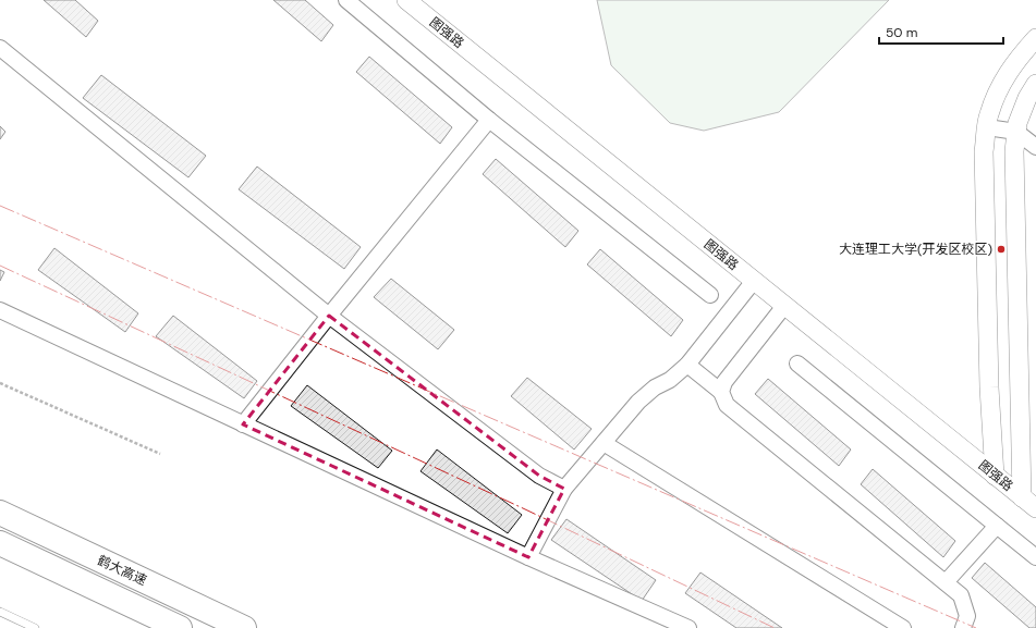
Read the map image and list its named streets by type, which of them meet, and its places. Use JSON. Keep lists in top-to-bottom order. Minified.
{"streets":{"highway":["鹤大高速"],"street":["图强路"]},"places":["大连理工大学(开发区校区)"],"scale_bar":"50 m"}
